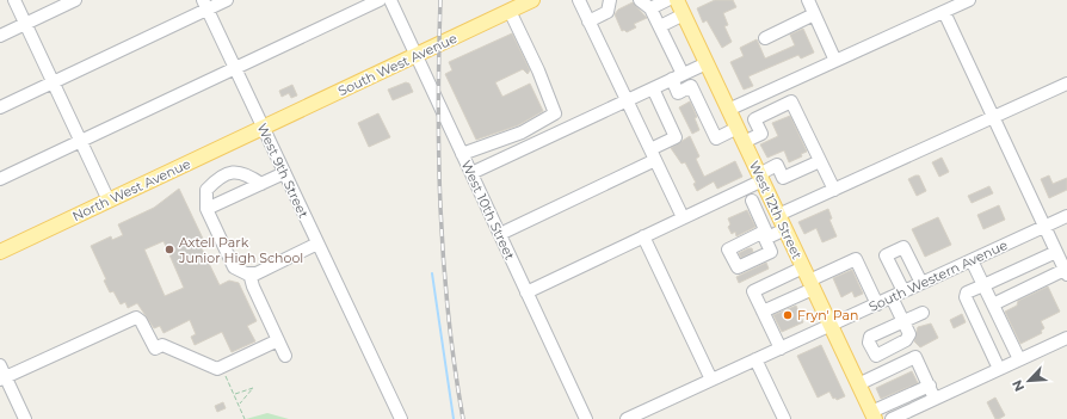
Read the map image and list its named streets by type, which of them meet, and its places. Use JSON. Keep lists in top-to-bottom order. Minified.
{"streets":{"main road":["South West Avenue","North West Avenue","West 12th Street"],"street":["West 9th Street","West 10th Street","South Western Avenue"]},"crossings":[["South West Avenue","West 9th Street"],["South West Avenue","North West Avenue"],["South West Avenue","West 10th Street"],["West 9th Street","North West Avenue"],["West 12th Street","South Western Avenue"]],"places":["Axtell Park Junior High School","Fryn' Pan"],"north":"bottom left"}
